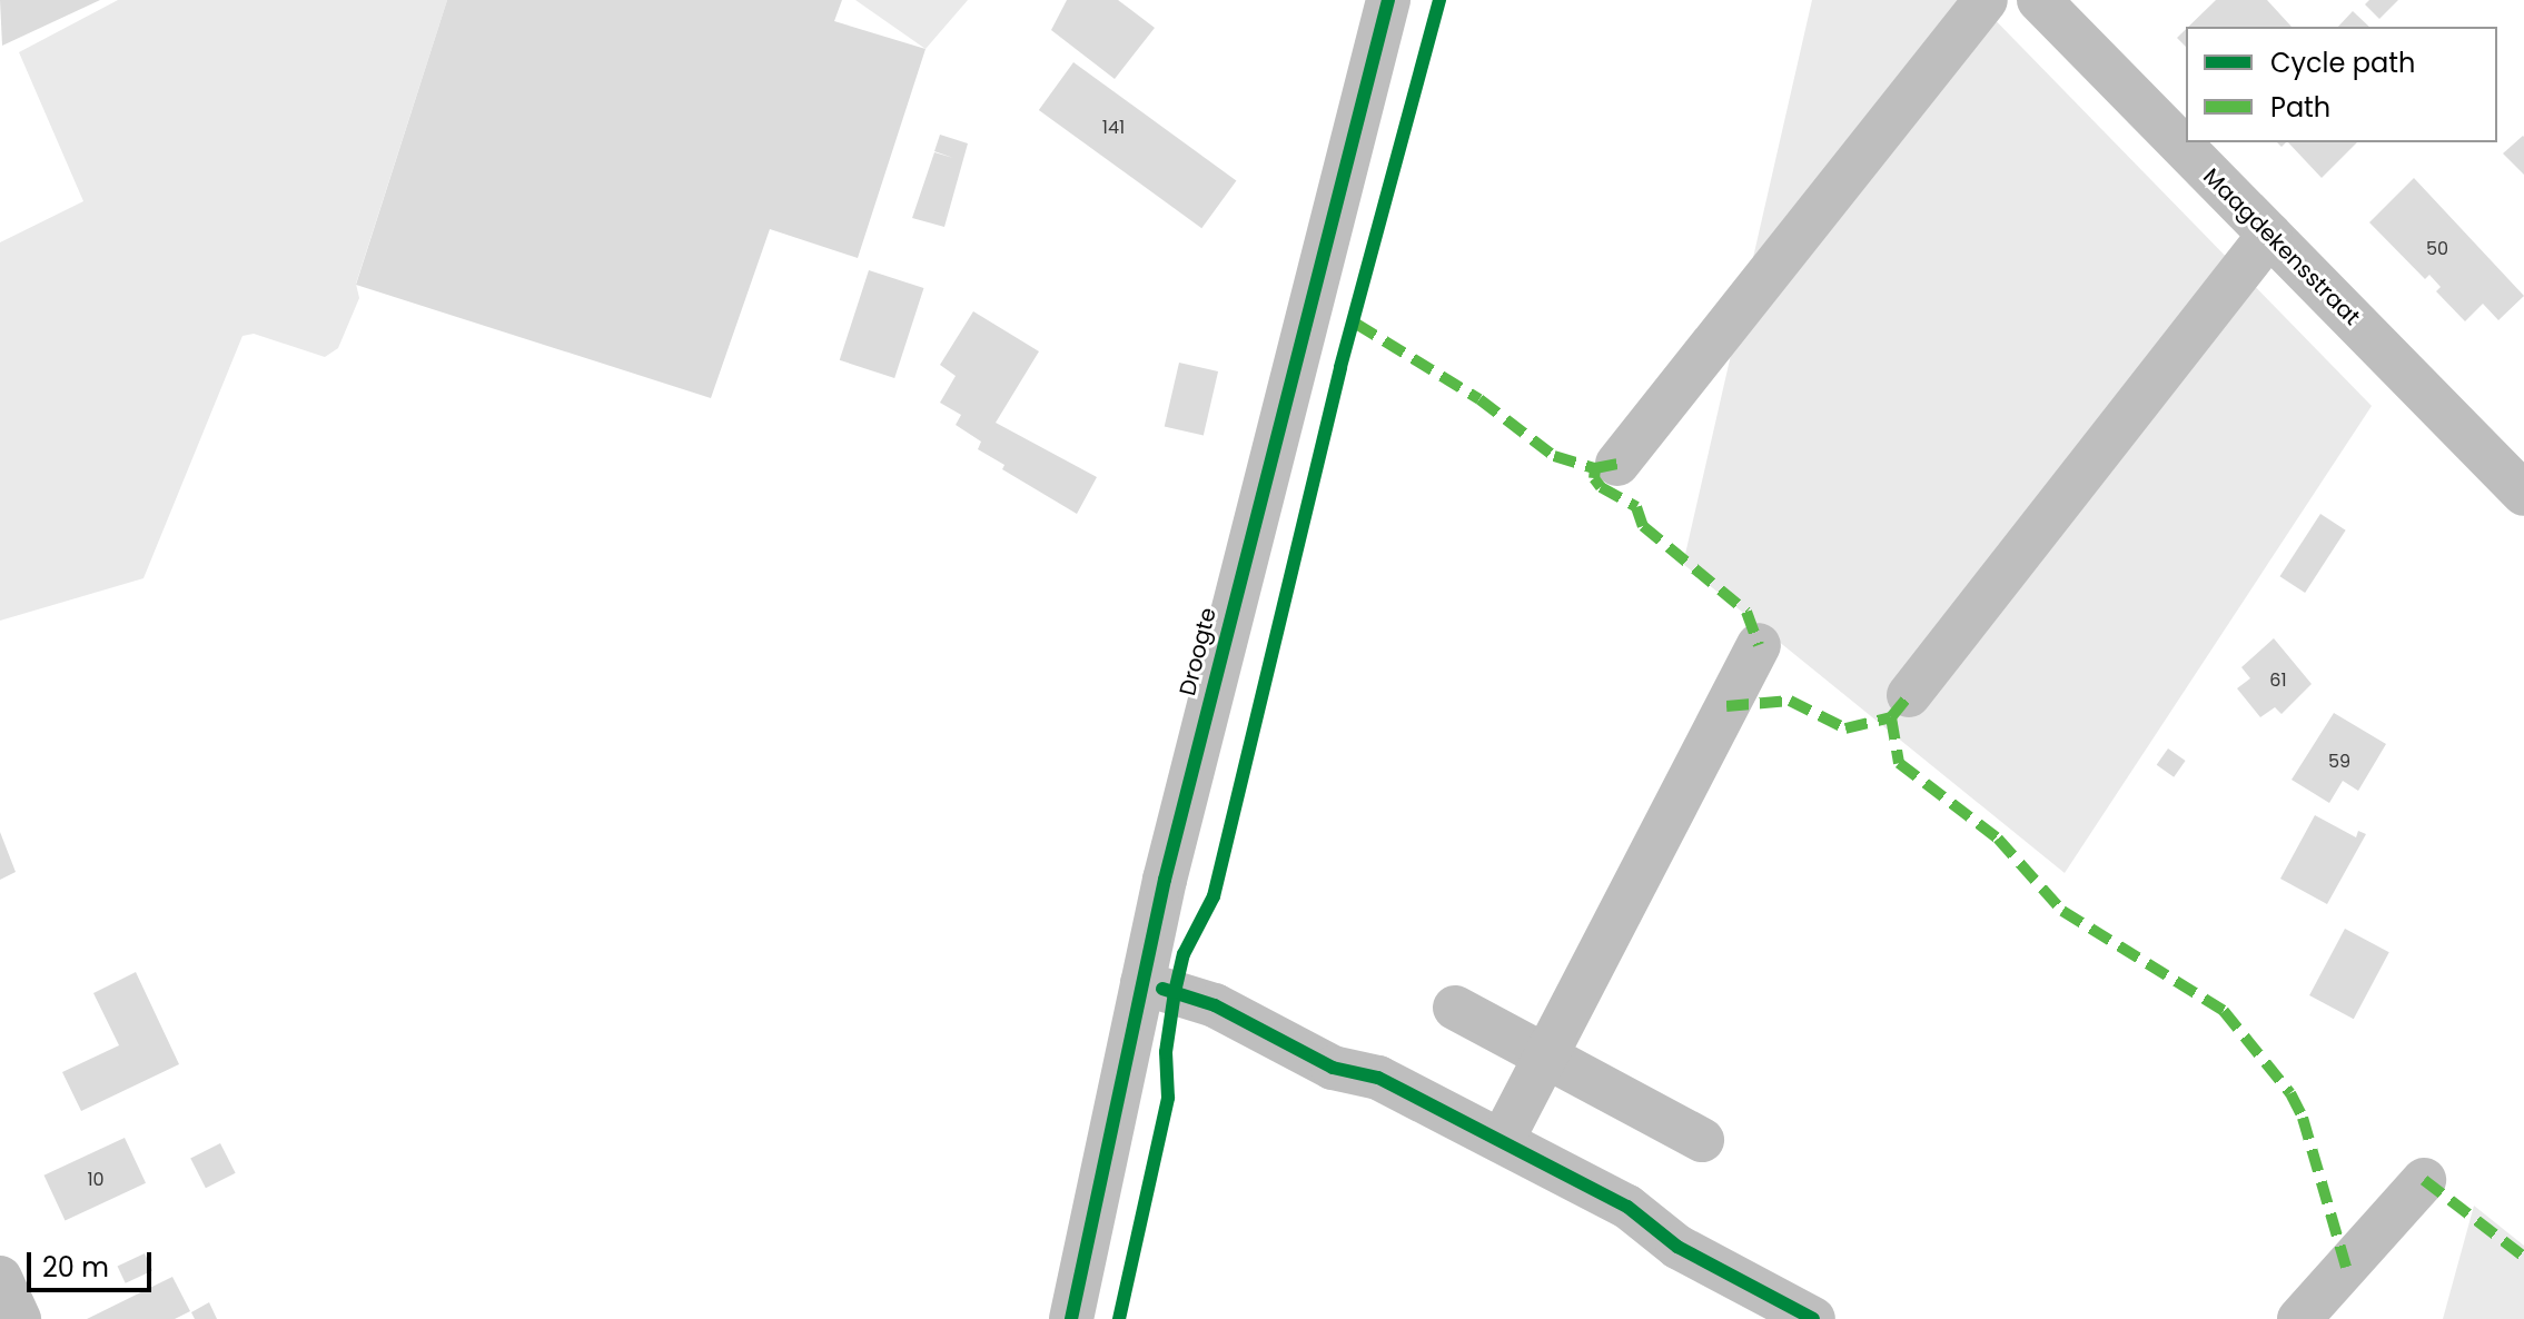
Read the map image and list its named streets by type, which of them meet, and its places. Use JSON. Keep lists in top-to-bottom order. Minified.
{"streets":{"street":["Maagdekensstraat","Droogte"]},"house_numbers":["141","50","61","59","10"],"legend":["Cycle path","Path"],"scale_bar":"20 m"}
